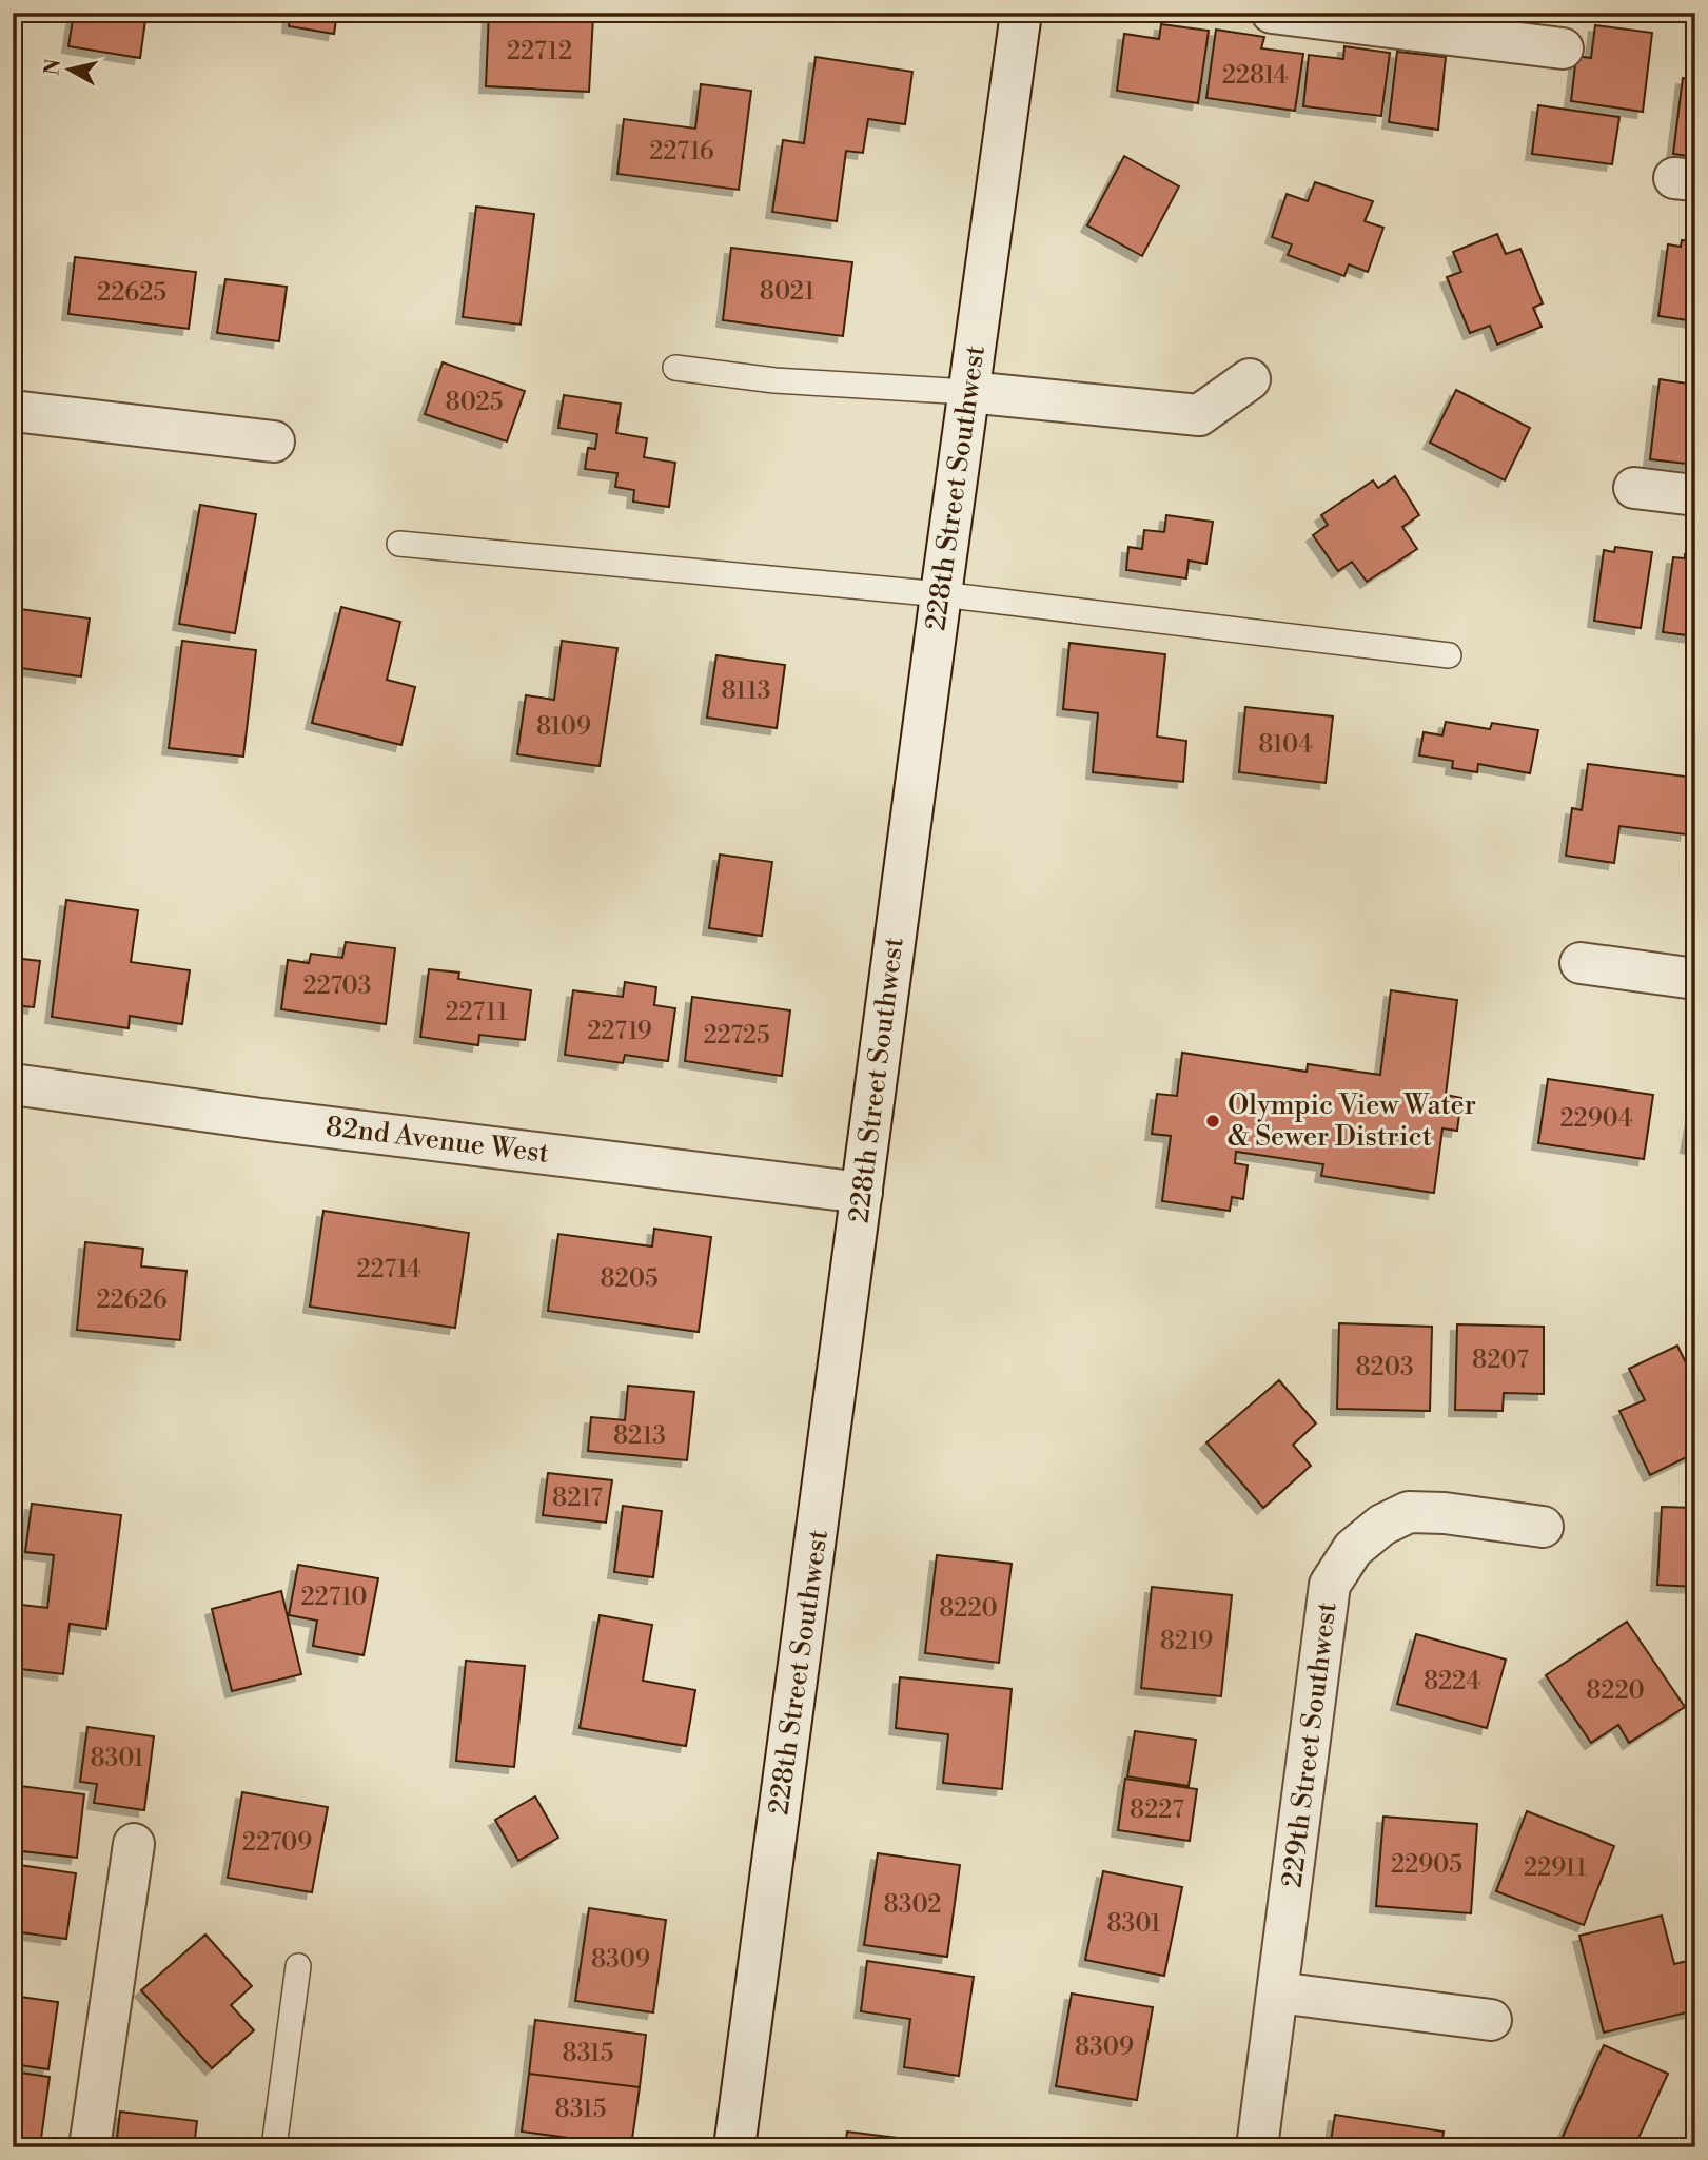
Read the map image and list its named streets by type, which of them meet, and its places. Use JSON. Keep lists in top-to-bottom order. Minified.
{"streets":{"street":["228th Street Southwest","82nd Avenue West","229th Street Southwest"]},"crossings":[["228th Street Southwest","82nd Avenue West"]],"places":["Olympic View Water & Sewer District"],"house_numbers":["22712","22814","22716","8021","22625","8025","8113","8109","8104","22703","22711","22719","22725","22904","22714","8205","22626","8207","8203","8213","8217","22710","8220","8219","8224","8220","8301","8227","22709","22905","22911","8302","8301","8309","8309","8315","8315"],"north":"left"}
